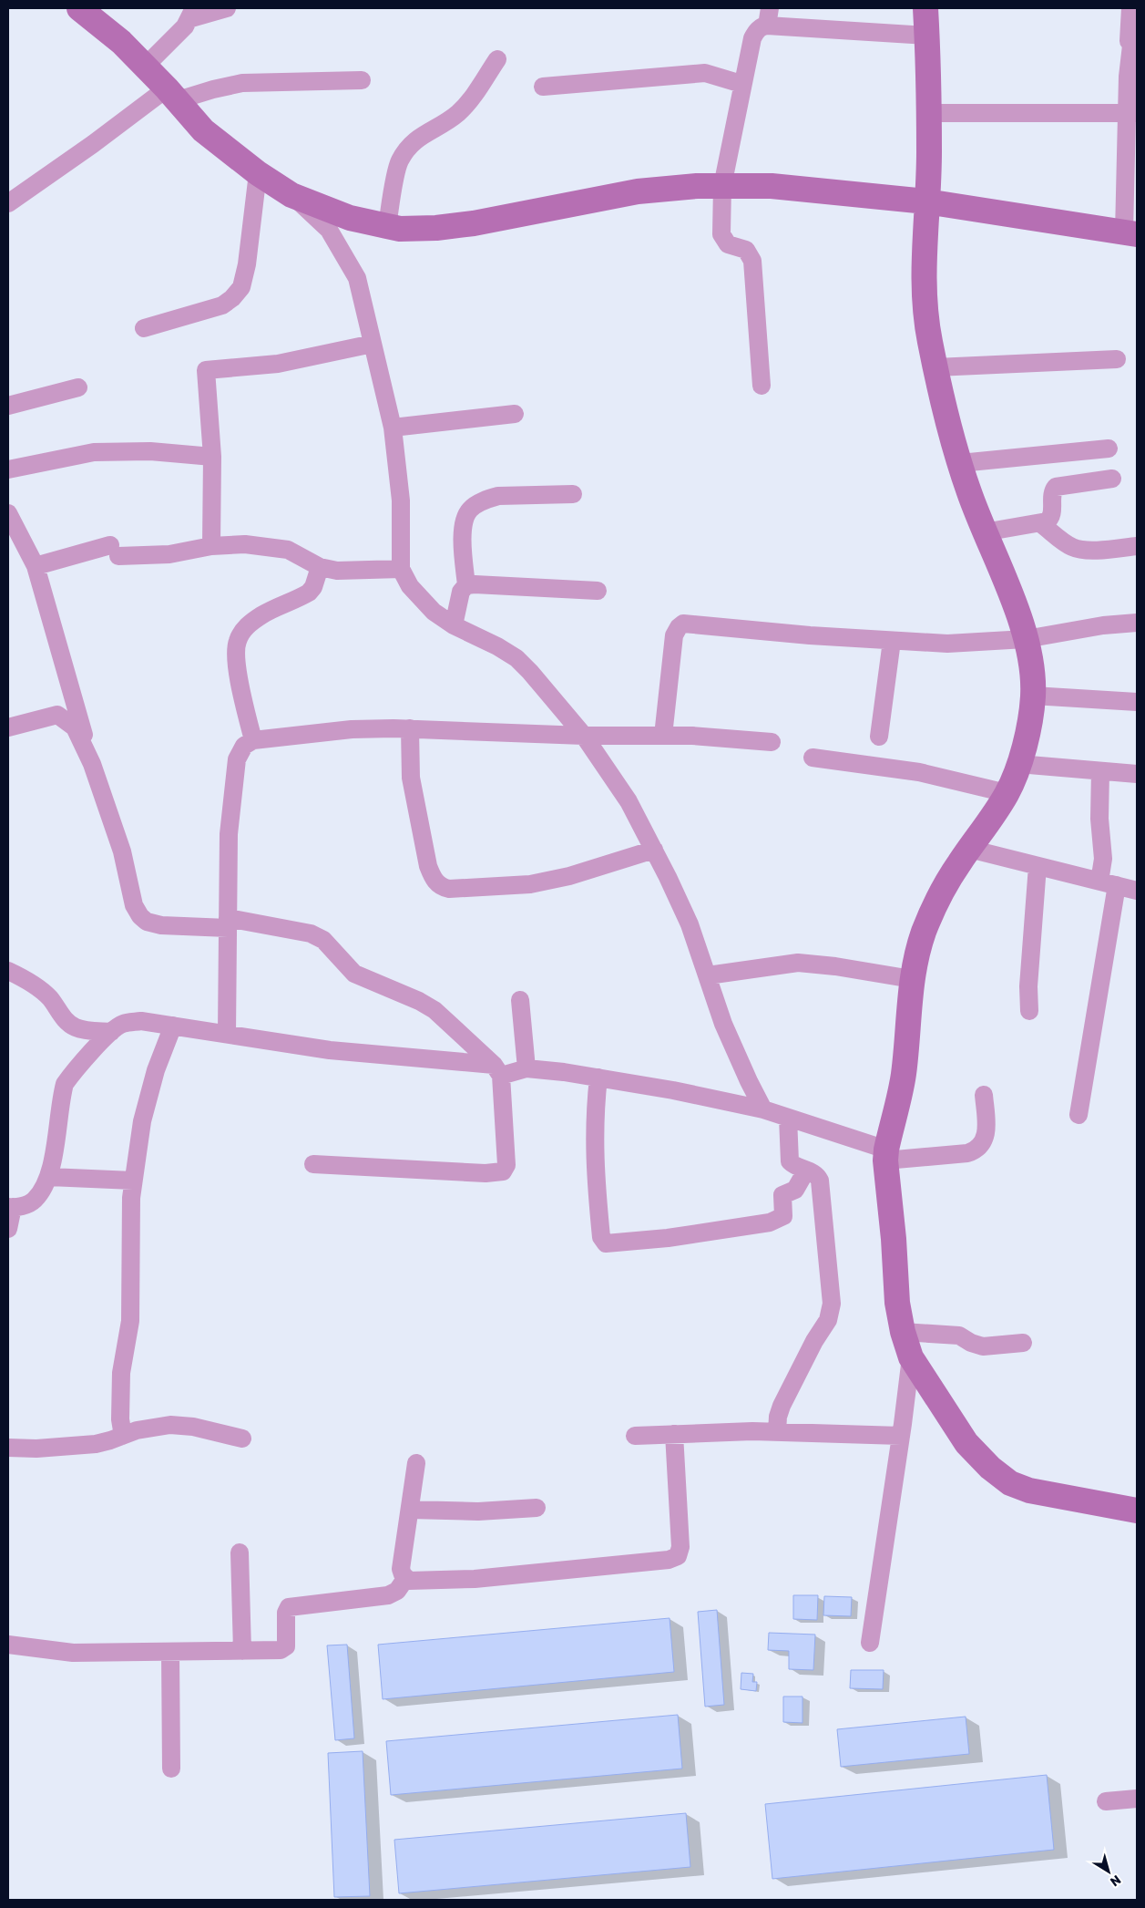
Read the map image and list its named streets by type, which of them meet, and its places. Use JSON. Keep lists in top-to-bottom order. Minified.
{"north":"bottom right"}
